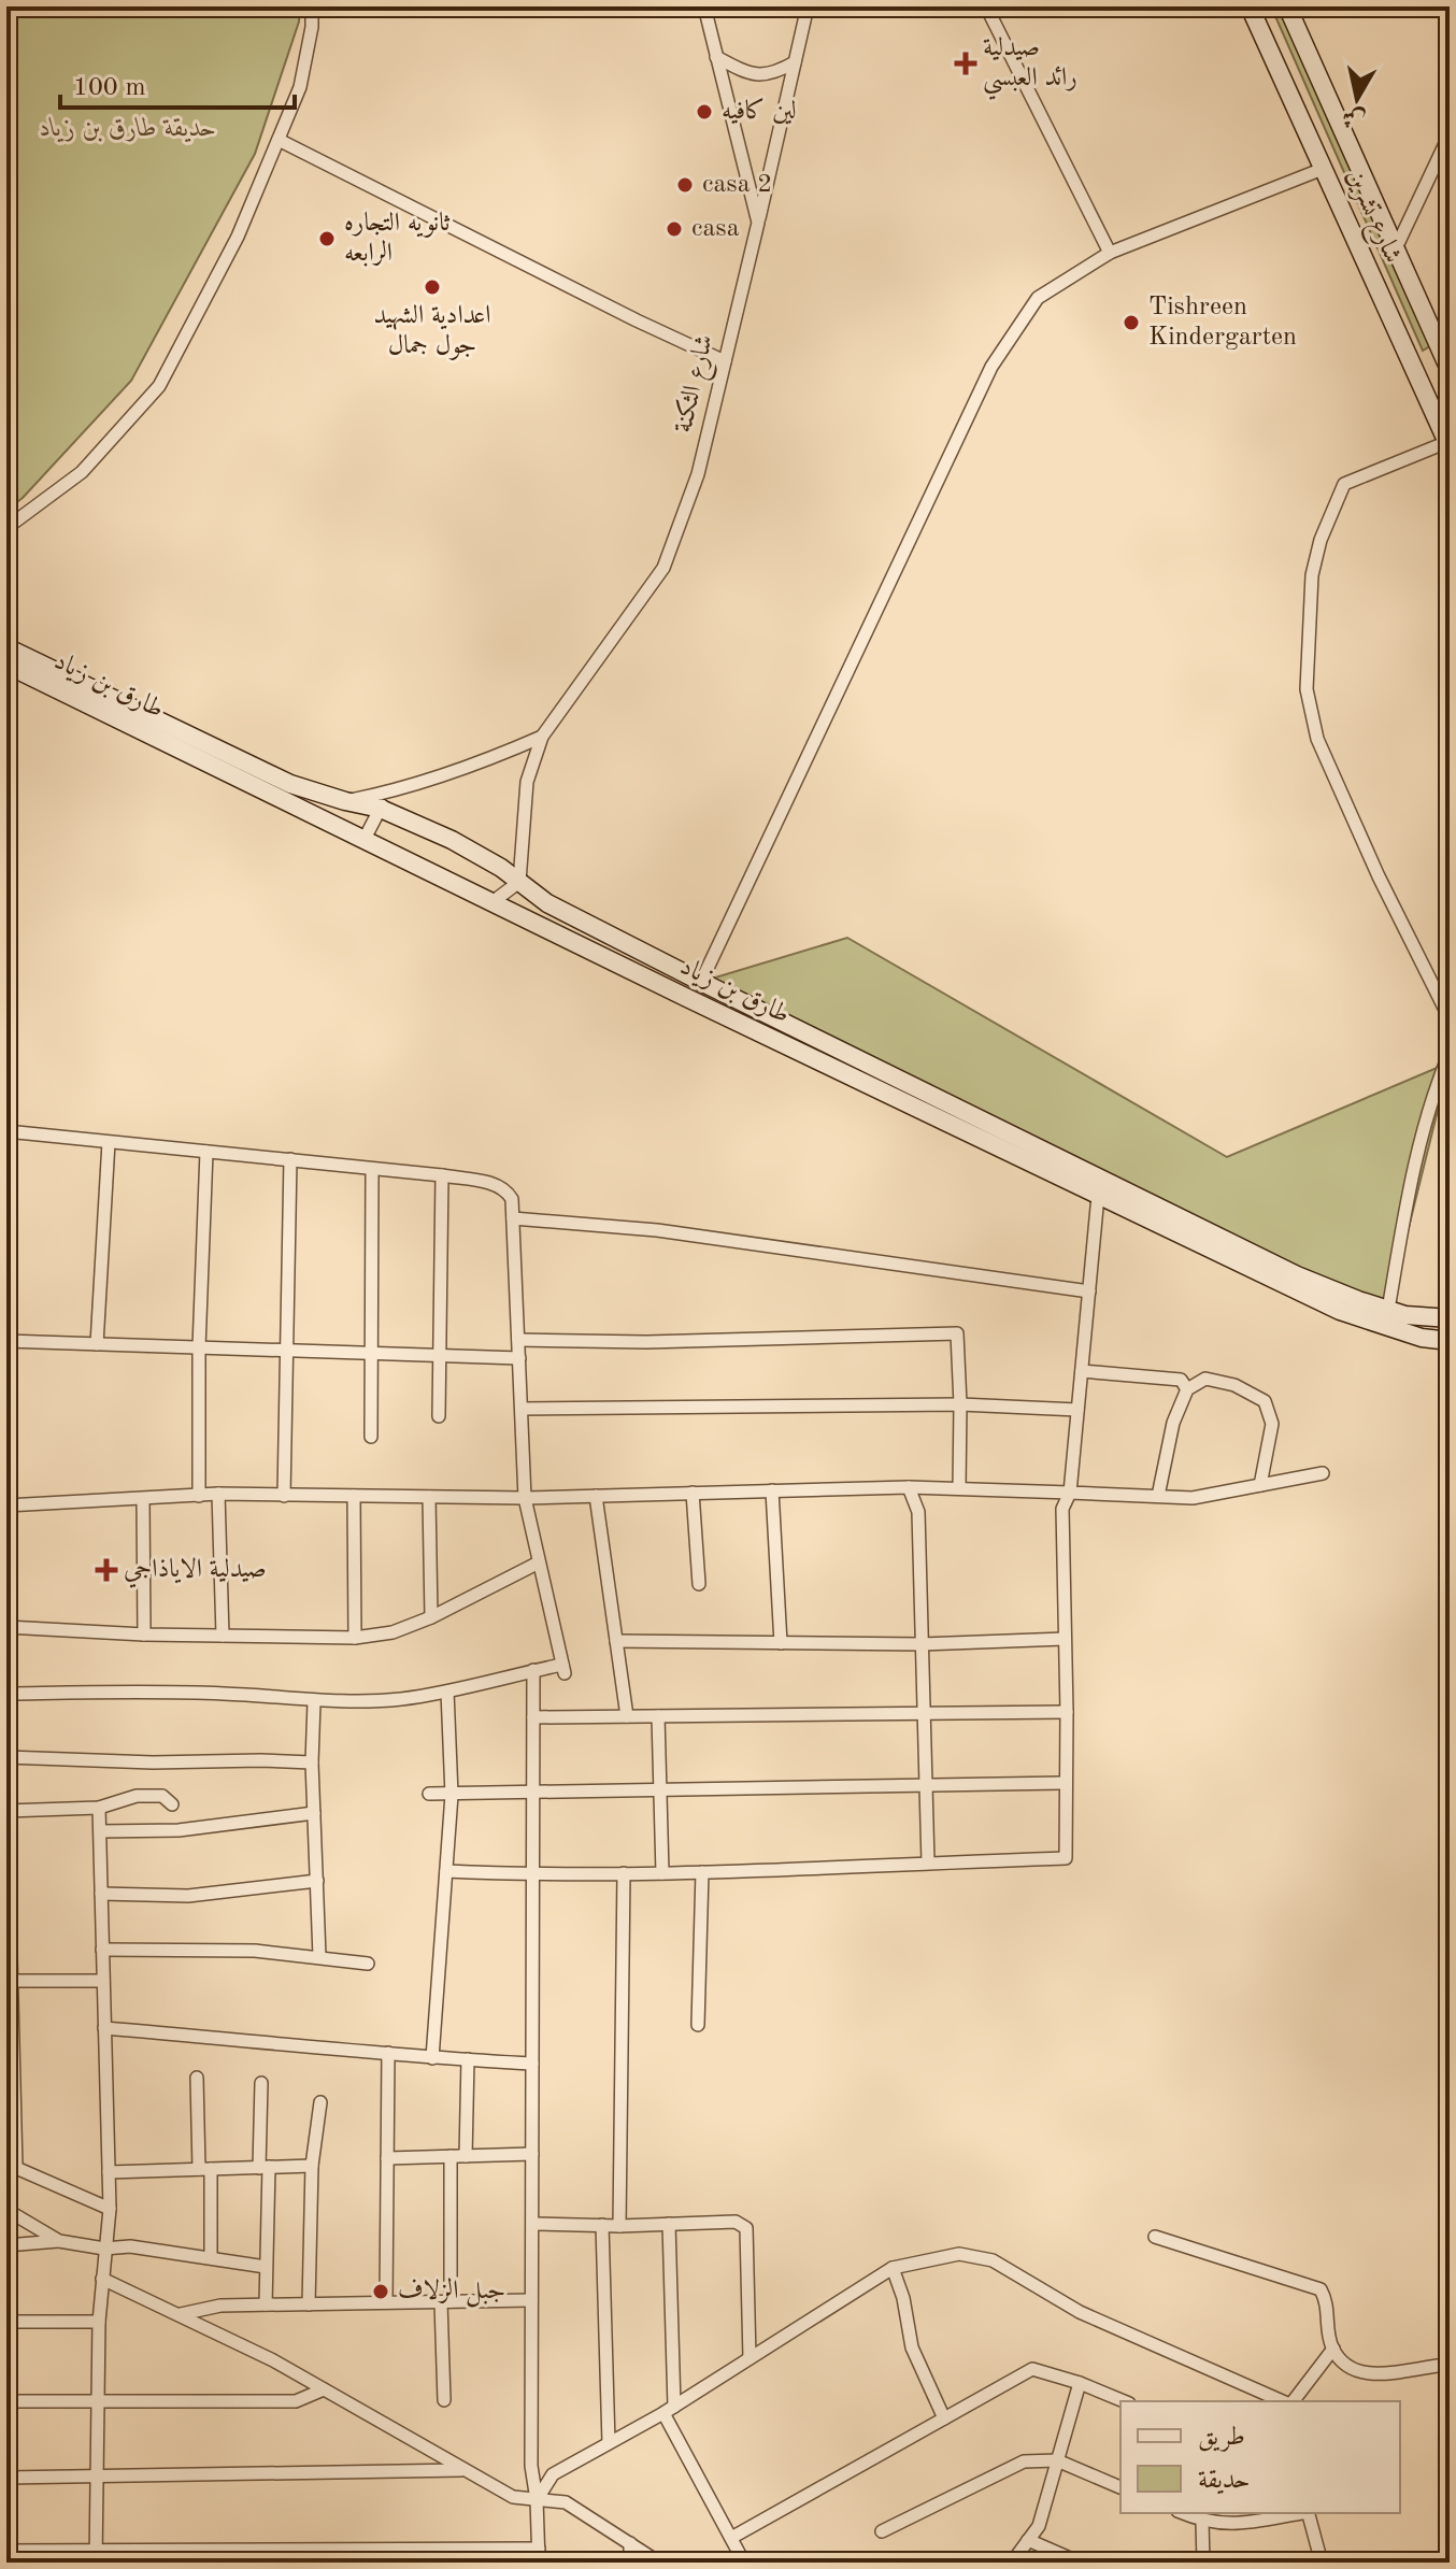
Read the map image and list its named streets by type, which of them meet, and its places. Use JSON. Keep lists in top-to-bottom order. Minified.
{"streets":{"main road":["شارع تشرين","طارق بن زياد"],"street":["شارع الثكنة"]},"parks":["حديقة طارق بن زياد"],"places":{"health":["صيدلية رائد العبسي","صيدلية الاياذاجي"],"other":["لين كافيه","casa 2","casa","ثانويه التجاره الرابعه","اعدادية الشهيد جول جمال","Tishreen Kindergarten","جبل الزلاف"]},"legend":["طريق","حديقة"],"scale_bar":"100 m","north":"bottom"}
